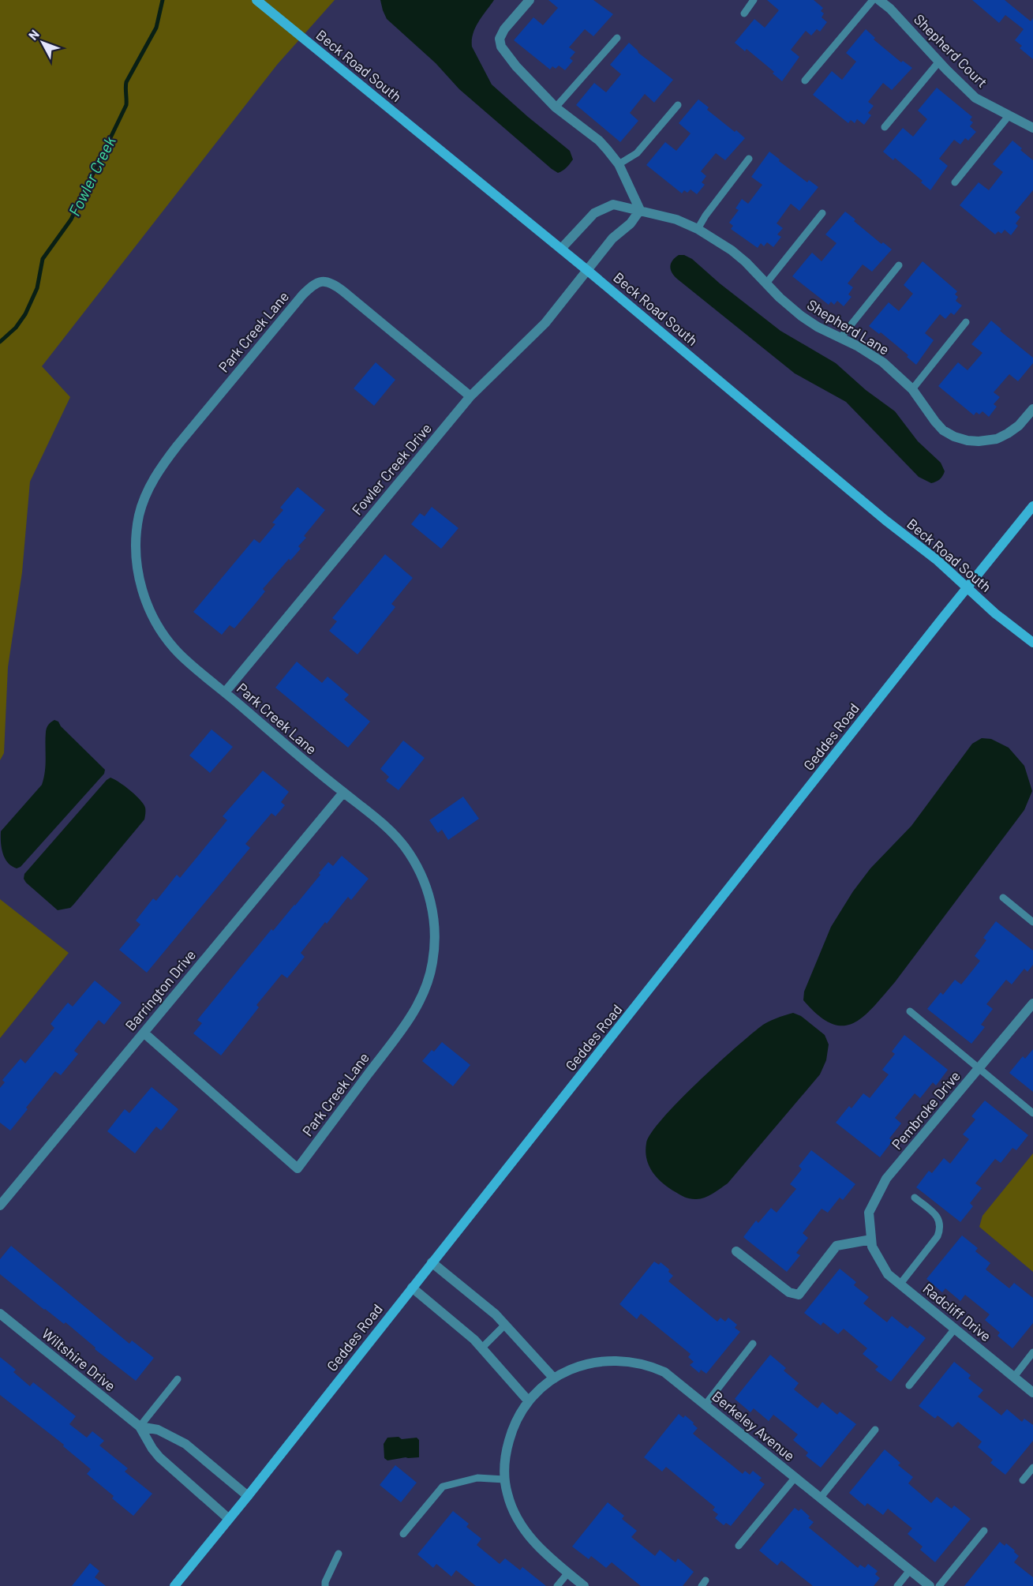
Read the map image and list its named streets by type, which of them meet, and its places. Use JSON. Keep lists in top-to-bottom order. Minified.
{"streets":{"main road":["Beck Road South","Geddes Road"],"street":["Shepherd Court","Shepherd Lane","Park Creek Lane","Fowler Creek Drive","Barrington Drive","Pembroke Drive","Radcliff Drive","Wiltshire Drive","Berkeley Avenue"]},"crossings":[["Beck Road South","Shepherd Lane"],["Beck Road South","Fowler Creek Drive"],["Beck Road South","Geddes Road"],["Park Creek Lane","Fowler Creek Drive"],["Park Creek Lane","Barrington Drive"],["Geddes Road","Wiltshire Drive"],["Pembroke Drive","Radcliff Drive"]],"water":["Fowler Creek"],"north":"top left"}
